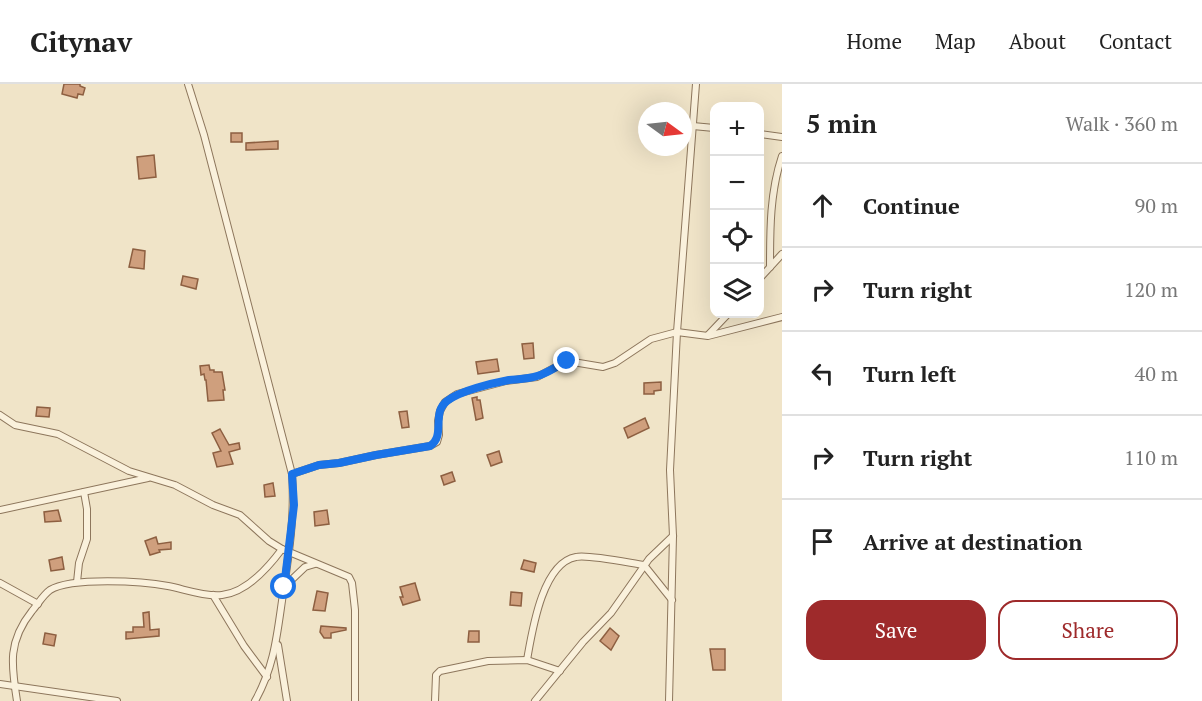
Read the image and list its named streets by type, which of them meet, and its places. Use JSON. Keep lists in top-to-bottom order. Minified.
{"north":"right","page":{"header":"Citynav","nav":["Home","Map","About","Contact"],"heading":["5 min","Walk · 360 m"],"map_buttons":["+","−"],"list":[["Continue","90 m"],["Turn right","120 m"],["Turn left","40 m"],["Turn right","110 m"],"Arrive at destination"],"buttons":["Save","Share"]}}
